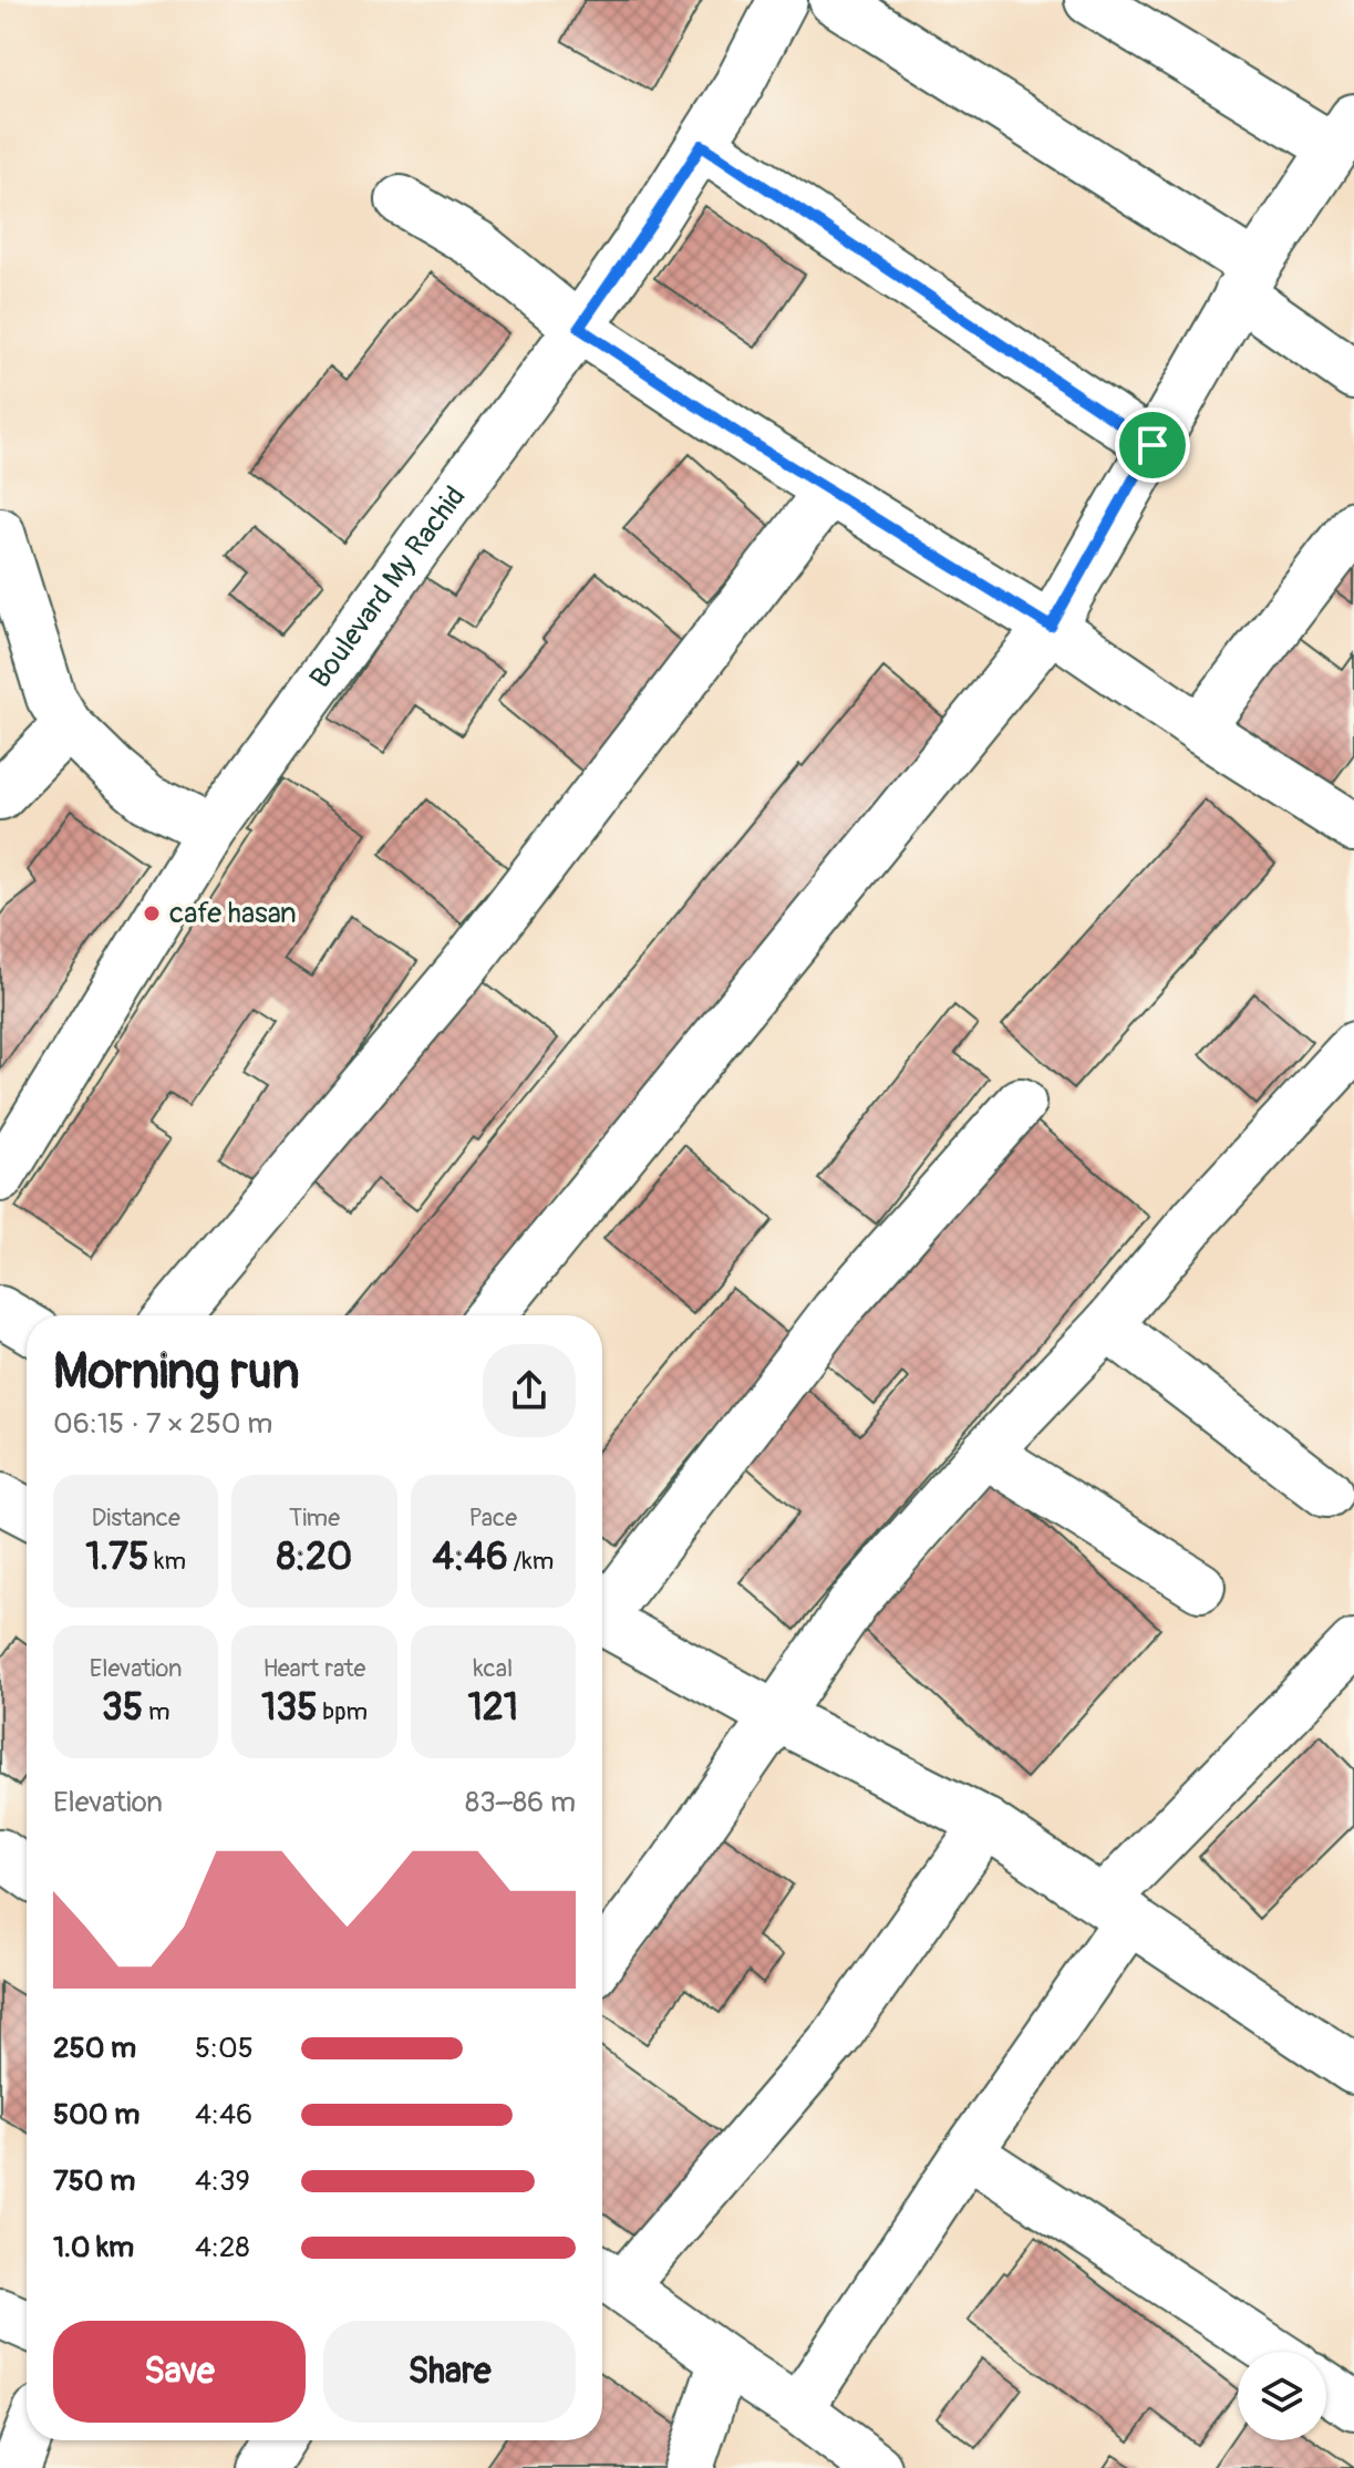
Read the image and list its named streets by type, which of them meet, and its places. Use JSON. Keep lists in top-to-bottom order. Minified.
{"streets":{"street":["Boulevard My Rachid"]},"places":["cafe hasan"],"page":{"heading":["Morning run","06:15 · 7 × 250 m"],"stats":[["Distance","1.75 km"],["Time","8:20"],["Pace","4:46 /km"],["Elevation","35 m"],["Heart rate","135 bpm"],["kcal","121"]],"chart":["Elevation","83–86 m"],"list":[{"name":"250 m","note":"5:05"},{"name":"500 m","note":"4:46"},{"name":"750 m","note":"4:39"},{"name":"1.0 km","note":"4:28"}],"buttons":["Save","Share"]}}
